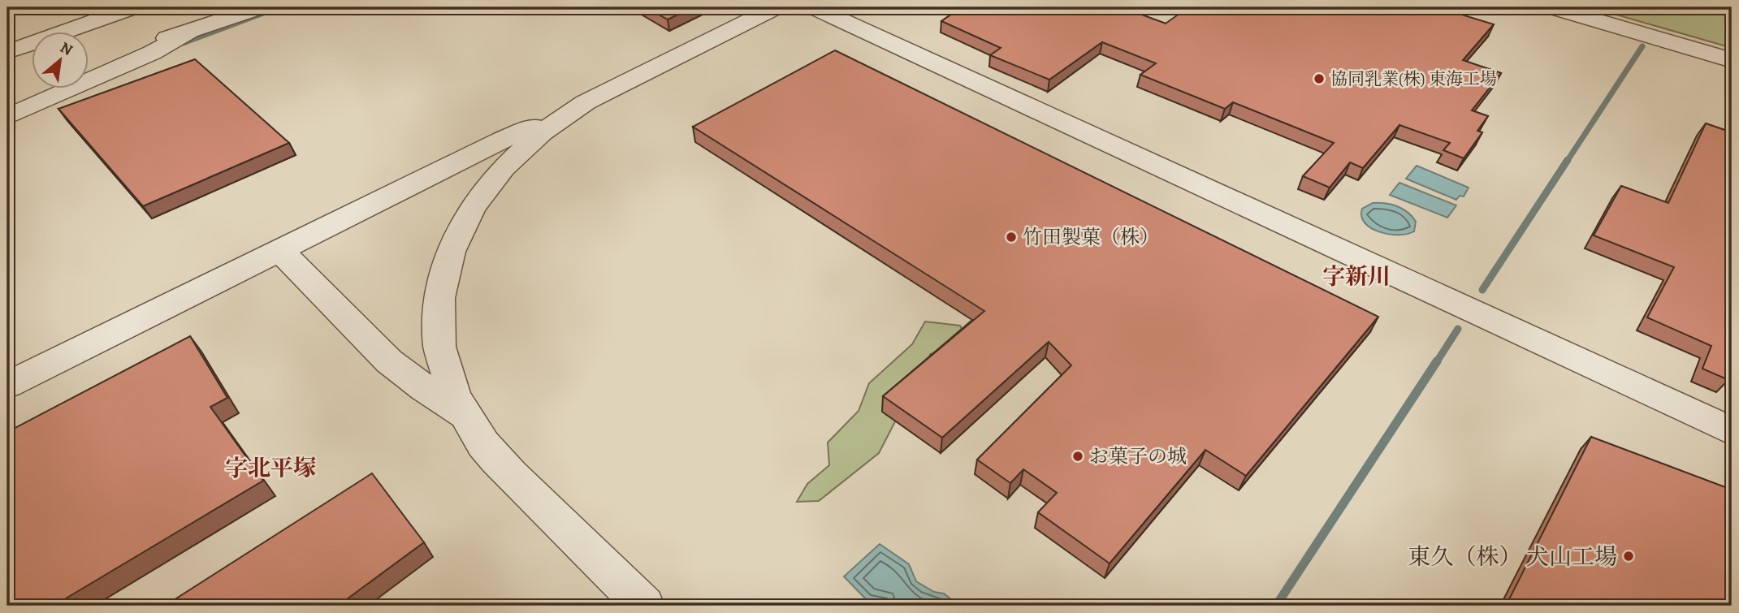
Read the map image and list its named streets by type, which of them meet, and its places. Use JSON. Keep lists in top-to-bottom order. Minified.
{"districts":["字新川","字北平塚"],"places":["協同乳業(株) 東海工場","竹田製菓（株）","お菓子の城","東久（株） 犬山工場"],"north":"top right"}
